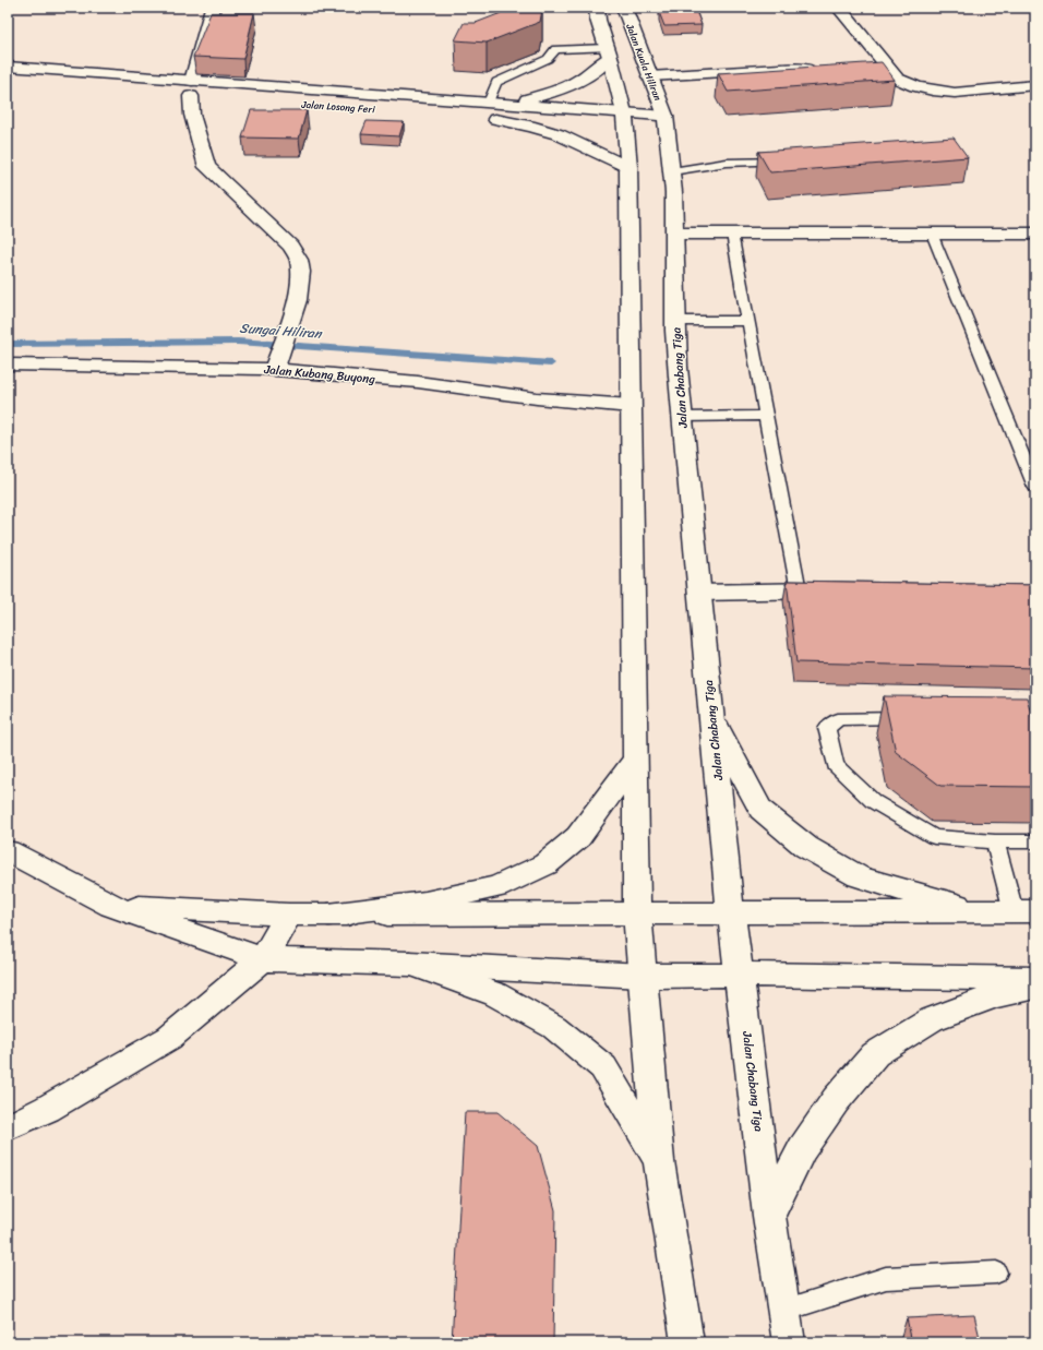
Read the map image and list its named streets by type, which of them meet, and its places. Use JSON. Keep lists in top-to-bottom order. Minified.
{"streets":{"main road":["Jalan Kuala Hiliran","Jalan Losong Feri","Jalan Kubang Buyong","Jalan Chabang Tiga"]},"crossings":[["Jalan Kuala Hiliran","Jalan Losong Feri"],["Jalan Kuala Hiliran","Jalan Chabang Tiga"],["Jalan Losong Feri","Jalan Chabang Tiga"]],"water":["Sungai Hiliran"]}
